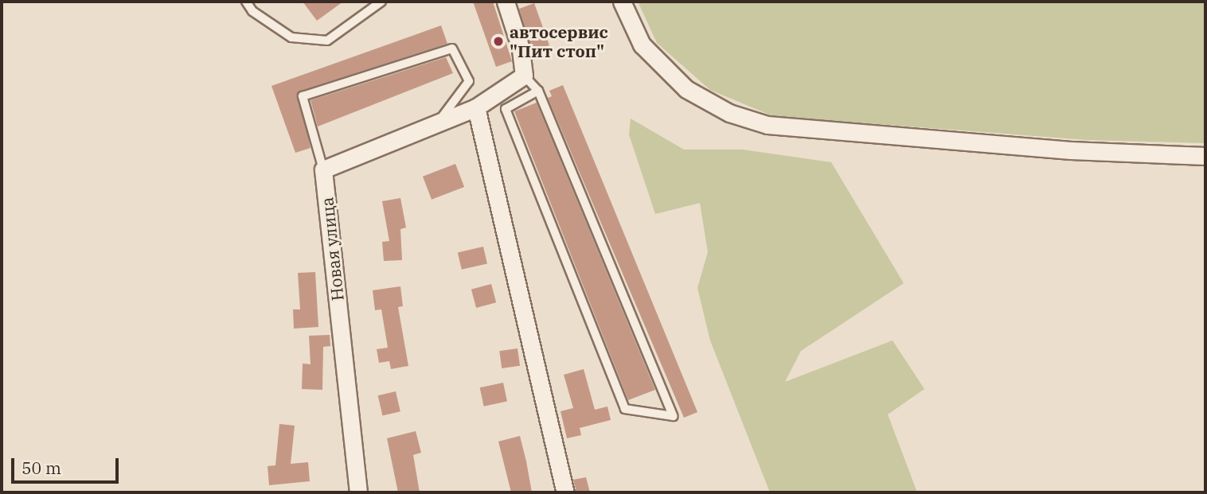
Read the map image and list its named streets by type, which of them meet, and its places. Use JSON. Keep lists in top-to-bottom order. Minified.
{"streets":{"street":["Новая улица"]},"places":["автосервис \"Пит стоп\""],"scale_bar":"50 m"}
